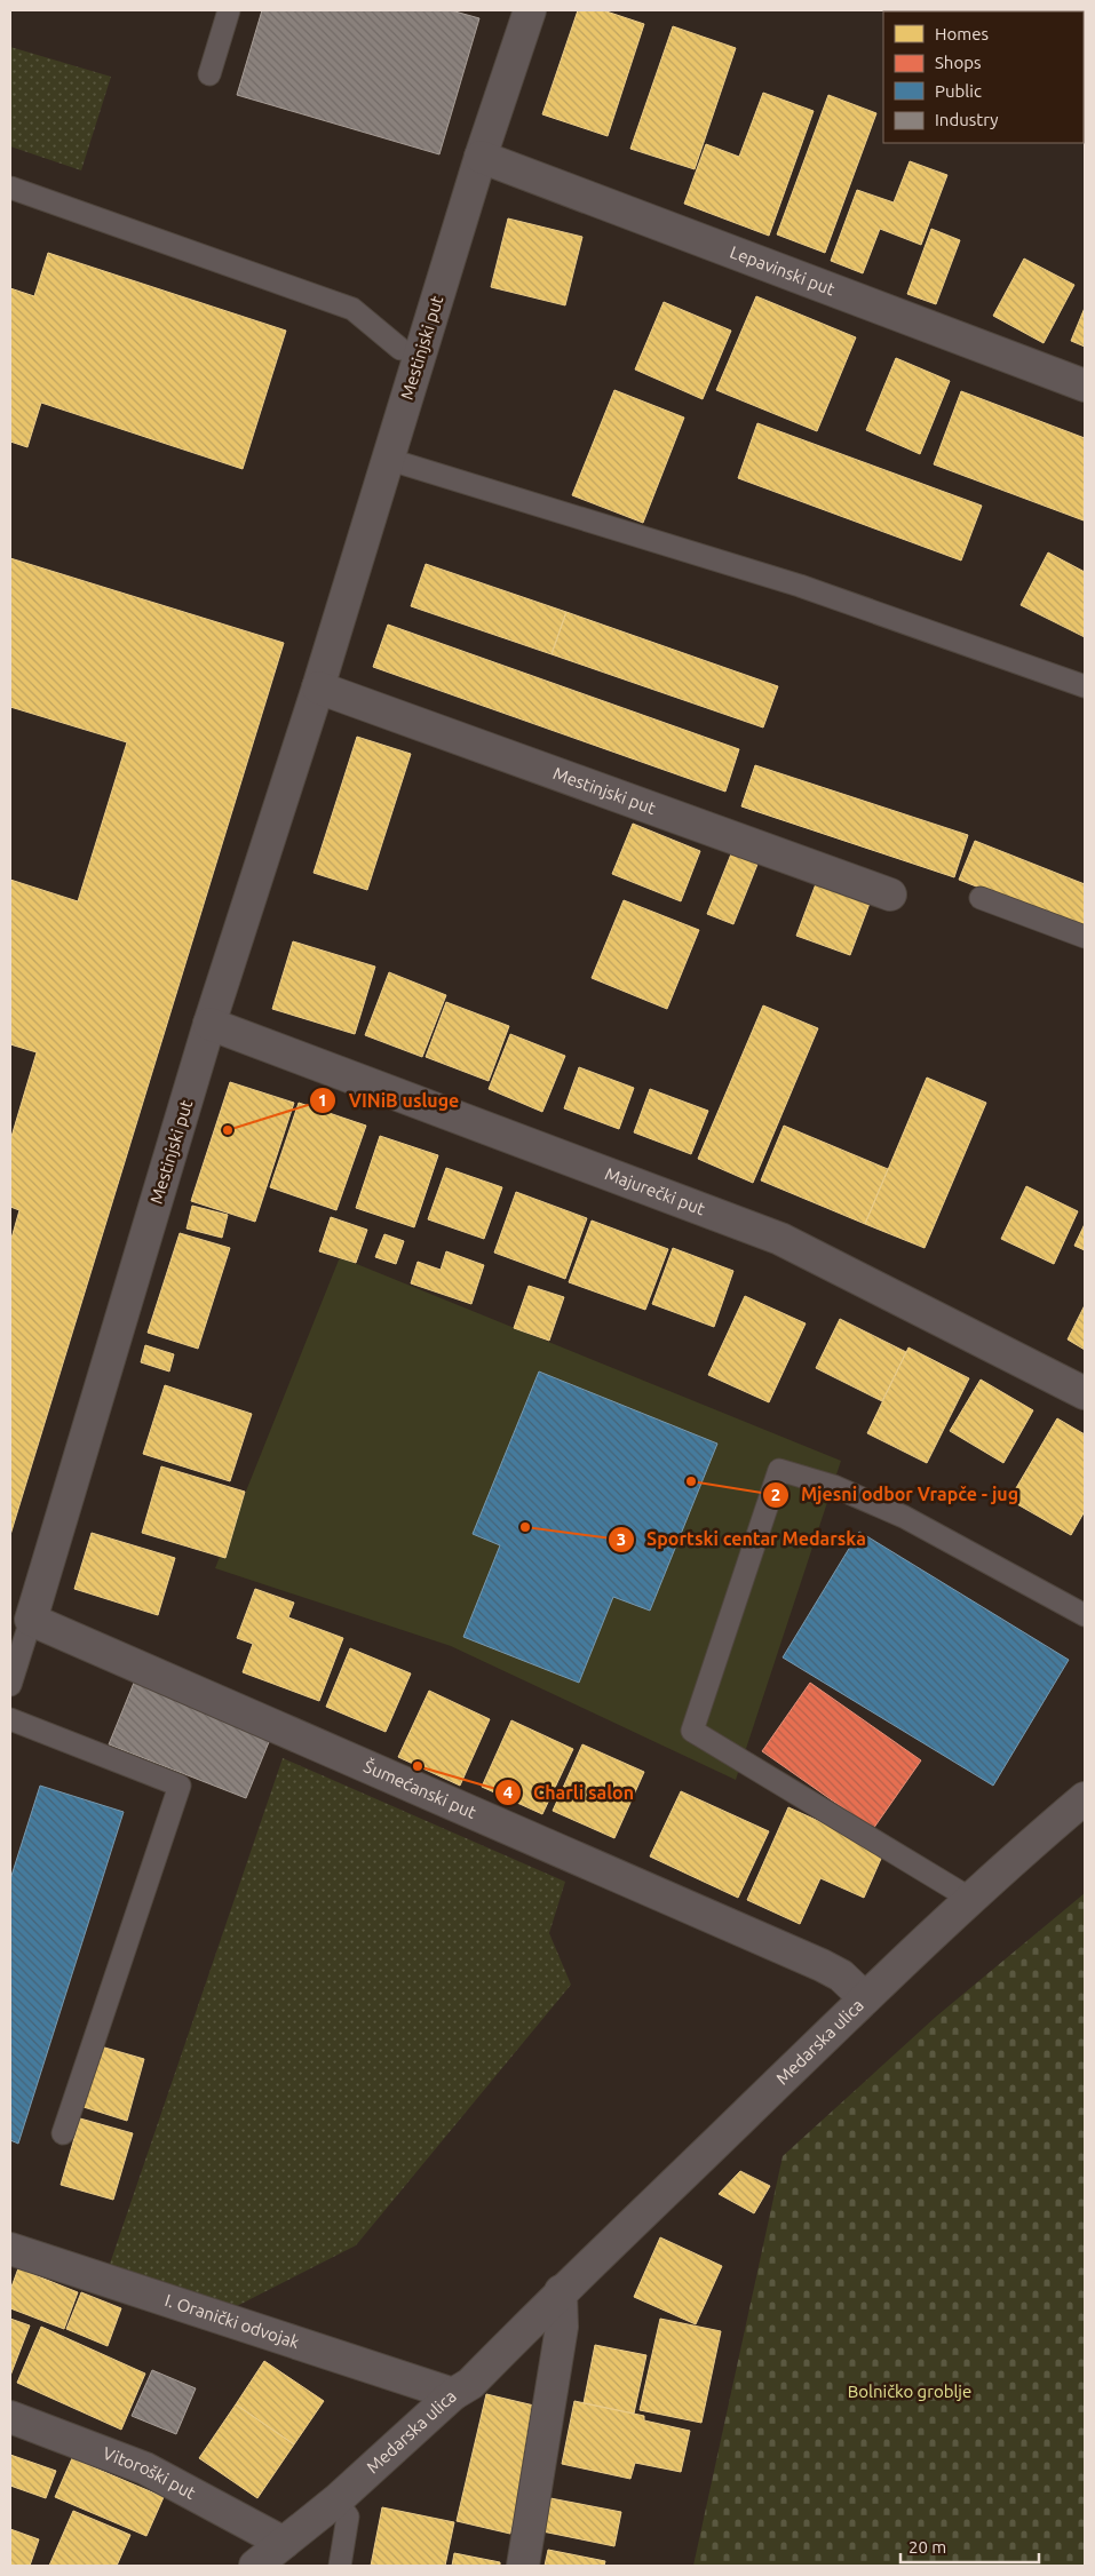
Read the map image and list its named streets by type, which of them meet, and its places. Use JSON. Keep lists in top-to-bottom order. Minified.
{"streets":{"street":["Lepavinski put","Mestinjski put","Majurečki put","Šumećanski put","Medarska ulica","I. Oranički odvojak","Vitoroški put"]},"crossings":[["Lepavinski put","Mestinjski put"],["Mestinjski put","Majurečki put"],["Mestinjski put","Šumećanski put"],["Šumećanski put","Medarska ulica"],["Medarska ulica","I. Oranički odvojak"],["Medarska ulica","Vitoroški put"]],"parks":["Bolničko groblje"],"places":["VINiB usluge","Mjesni odbor Vrapče - jug","Sportski centar Medarska","Charli salon"],"legend":["Homes","Shops","Public","Industry"],"scale_bar":"20 m"}
